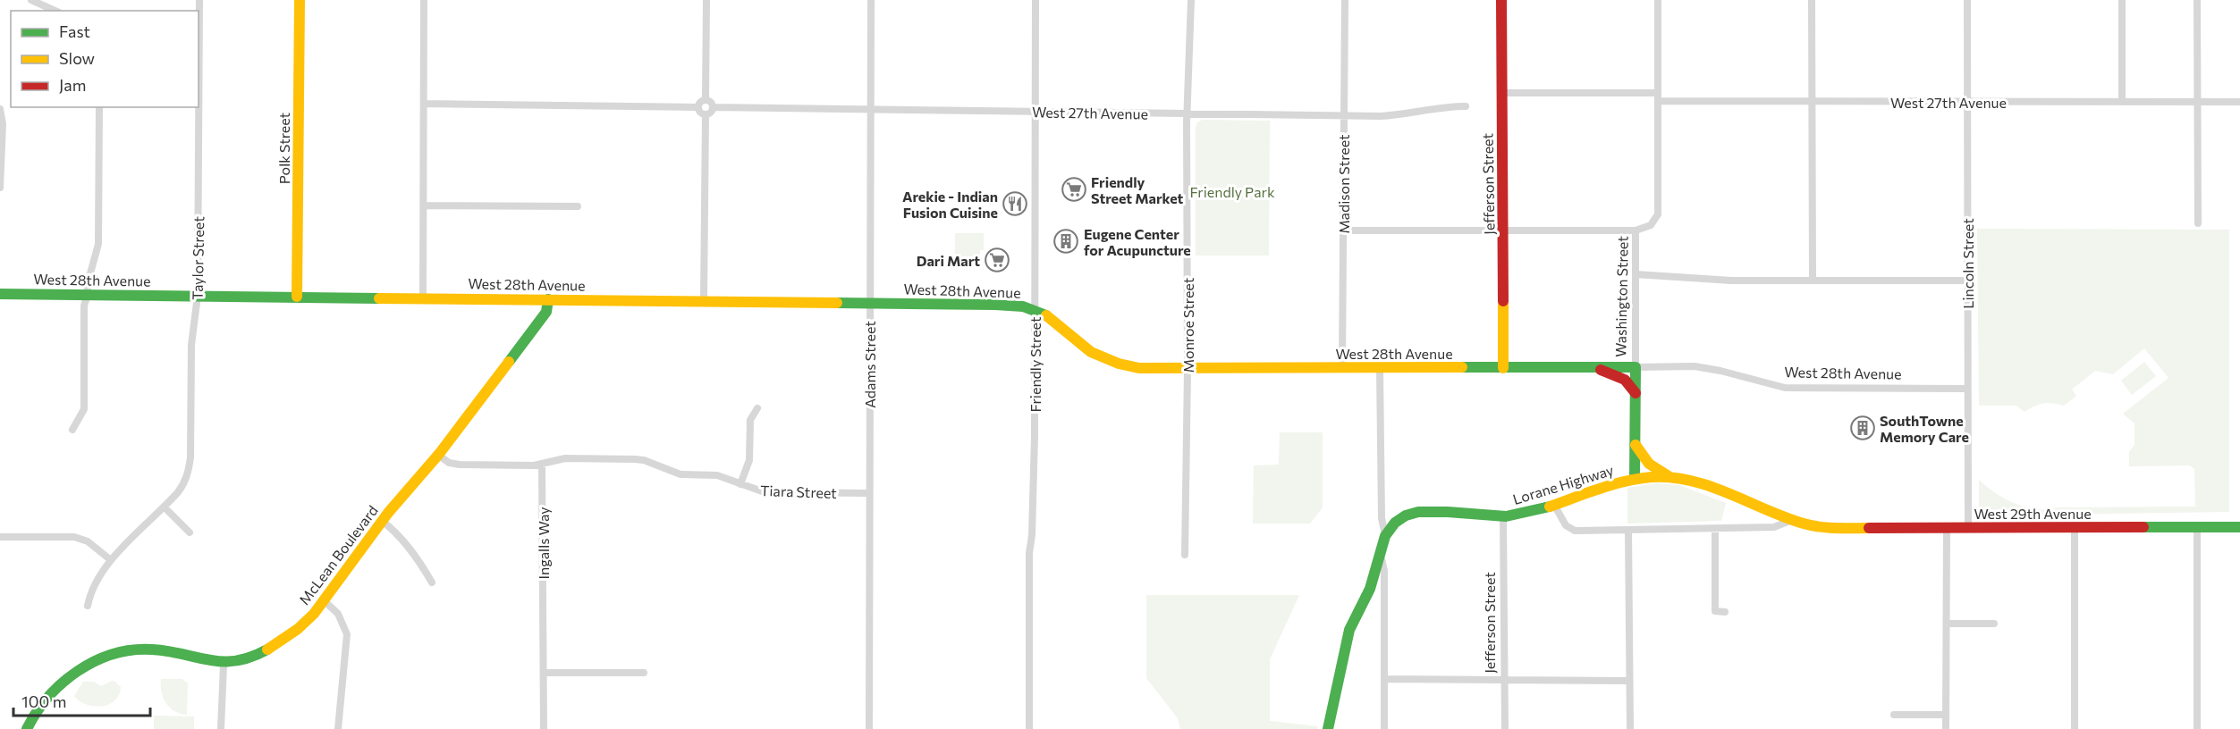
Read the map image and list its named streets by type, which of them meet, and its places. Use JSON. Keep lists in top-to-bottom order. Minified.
{"streets":{"main road":["Polk Street","Jefferson Street","West 28th Avenue","Washington Street","Lorane Highway","West 29th Avenue","McLean Boulevard"],"street":["West 27th Avenue","Madison Street","Taylor Street","Lincoln Street","Monroe Street","Adams Street","Friendly Street","Tiara Street","Ingalls Way"]},"crossings":[["West 27th Avenue","Madison Street"],["West 27th Avenue","Jefferson Street"],["West 27th Avenue","Lincoln Street"],["West 27th Avenue","Washington Street"],["West 27th Avenue","Monroe Street"],["West 27th Avenue","Adams Street"],["West 27th Avenue","Friendly Street"],["Polk Street","West 28th Avenue"],["Madison Street","West 28th Avenue"],["Jefferson Street","West 28th Avenue"],["Jefferson Street","Lorane Highway"],["Taylor Street","West 28th Avenue"],["Lincoln Street","West 28th Avenue"],["Lincoln Street","West 29th Avenue"],["West 28th Avenue","Washington Street"],["West 28th Avenue","Monroe Street"],["West 28th Avenue","Adams Street"],["West 28th Avenue","Friendly Street"],["West 28th Avenue","McLean Boulevard"],["Washington Street","Lorane Highway"],["Adams Street","Tiara Street"],["Lorane Highway","West 29th Avenue"],["Tiara Street","Ingalls Way"]],"parks":["Friendly Park"],"places":{"supermarket":["Friendly Street Market","Dari Mart"],"restaurant":["Arekie - Indian Fusion Cuisine"],"building":["Eugene Center for Acupuncture","SouthTowne Memory Care"]},"legend":["Fast","Slow","Jam"],"scale_bar":"100 m"}
